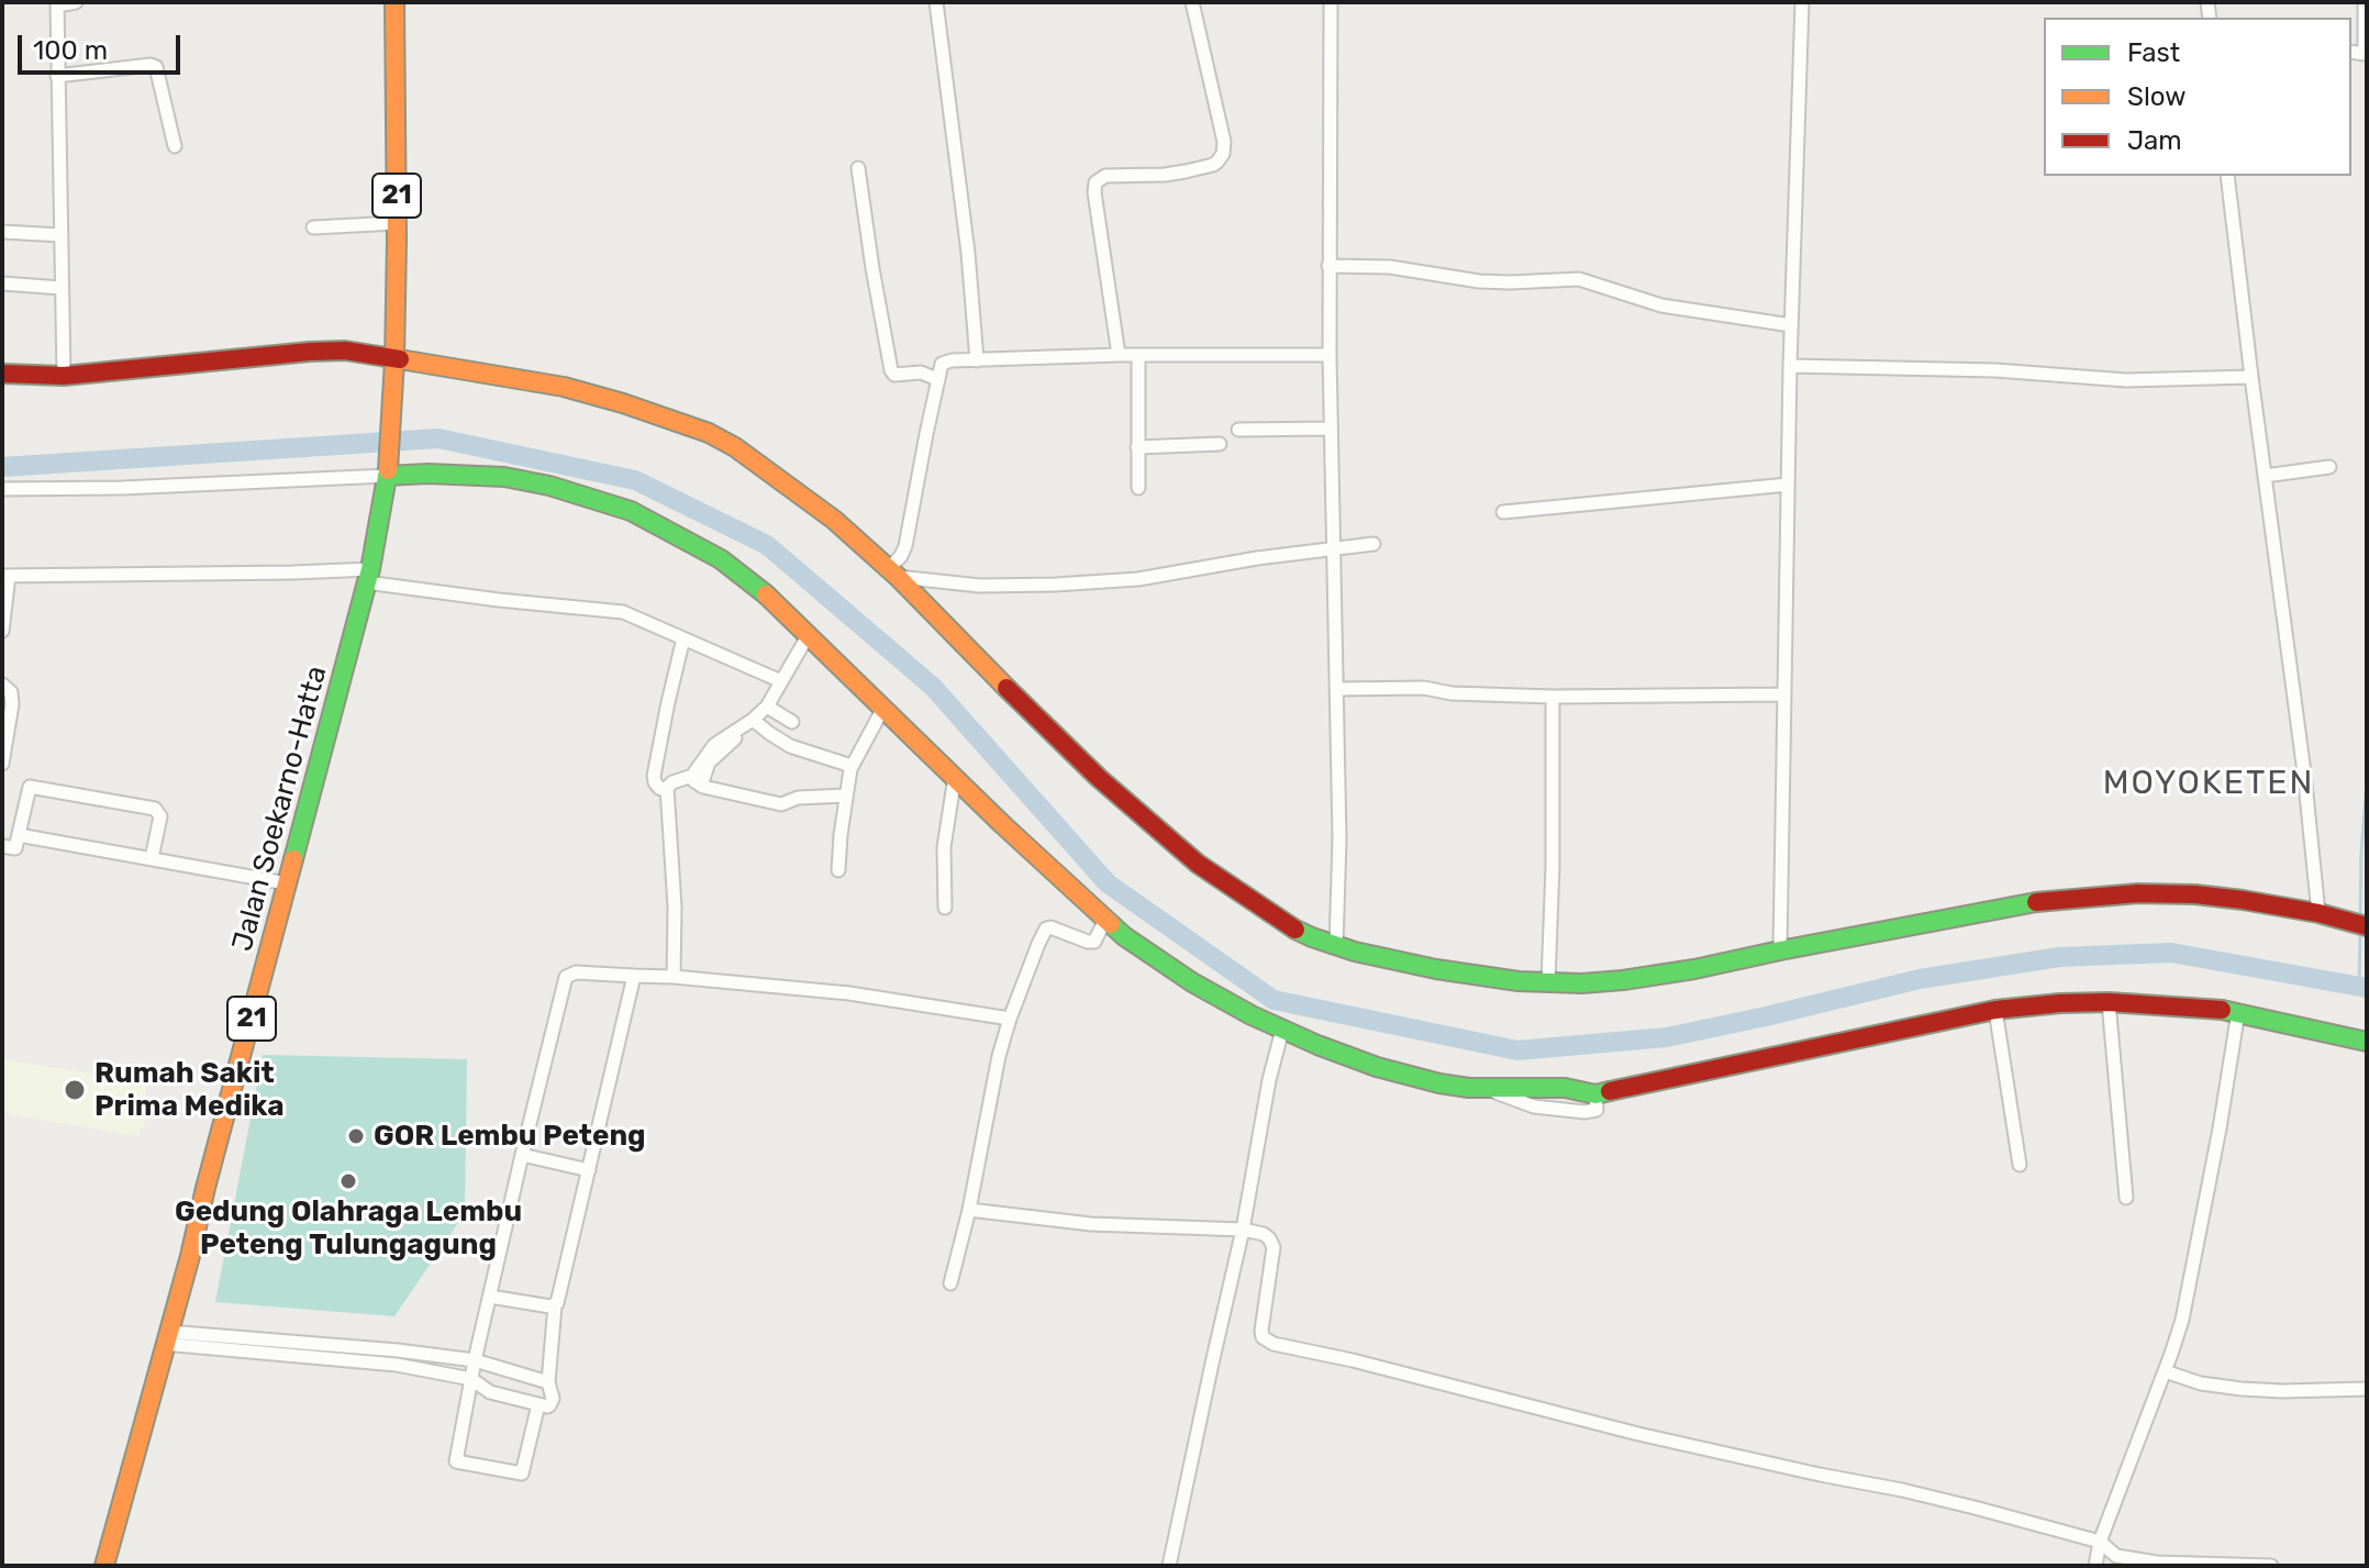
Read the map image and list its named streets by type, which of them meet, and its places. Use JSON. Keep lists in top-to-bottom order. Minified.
{"streets":{"main road":["21","Jalan Soekarno-Hatta"]},"crossings":[["21","Jalan Soekarno-Hatta"]],"districts":["MOYOKETEN"],"places":["Rumah Sakit Prima Medika","GOR Lembu Peteng","Gedung Olahraga Lembu Peteng Tulungagung"],"legend":["Fast","Slow","Jam"],"scale_bar":"100 m"}
